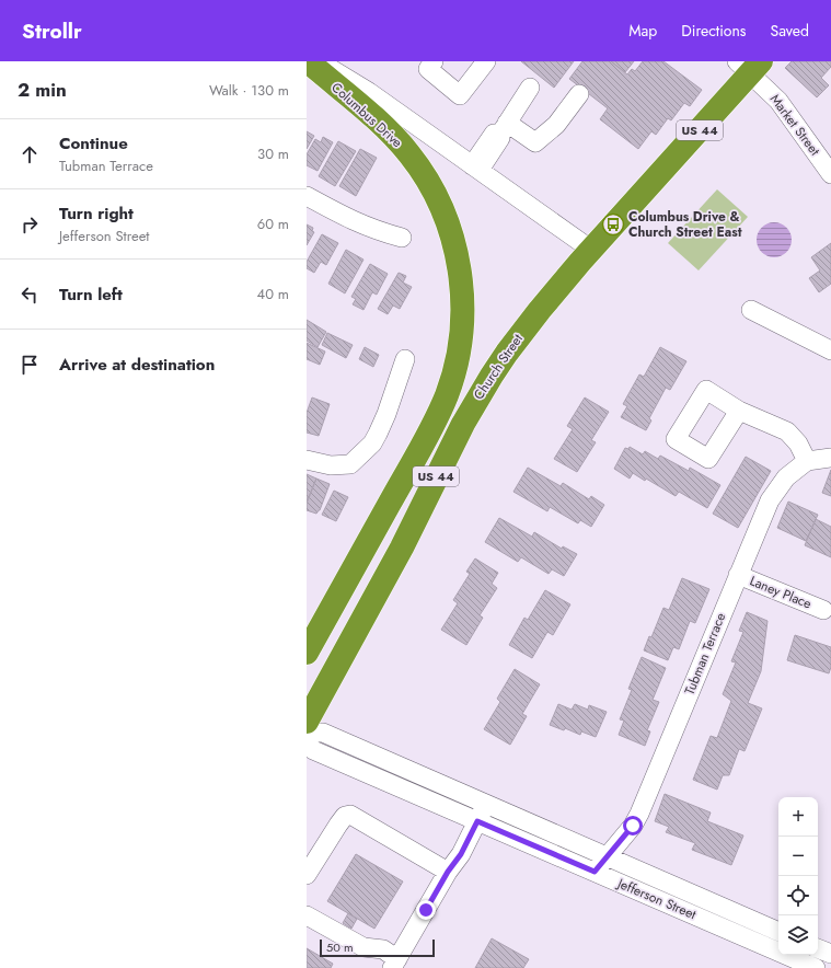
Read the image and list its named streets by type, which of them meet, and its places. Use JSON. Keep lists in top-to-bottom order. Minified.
{"streets":{"highway":["Columbus Drive","US 44","Church Street"],"street":["Market Street","Laney Place","Tubman Terrace","Jefferson Street"]},"crossings":[["Columbus Drive","Church Street"],["Market Street","Church Street"],["Laney Place","Tubman Terrace"],["Tubman Terrace","Jefferson Street"]],"places":{"bus stop":["Columbus Drive & Church Street East"]},"scale_bar":"50 m","page":{"header":"Strollr","nav":["Map","Directions","Saved"],"heading":["2 min","Walk · 130 m"],"list":[["Continue","Tubman Terrace","30 m"],["Turn right","Jefferson Street","60 m"],["Turn left","40 m"],"Arrive at destination"],"map_buttons":["+","−"],"scale":"50 m"}}
